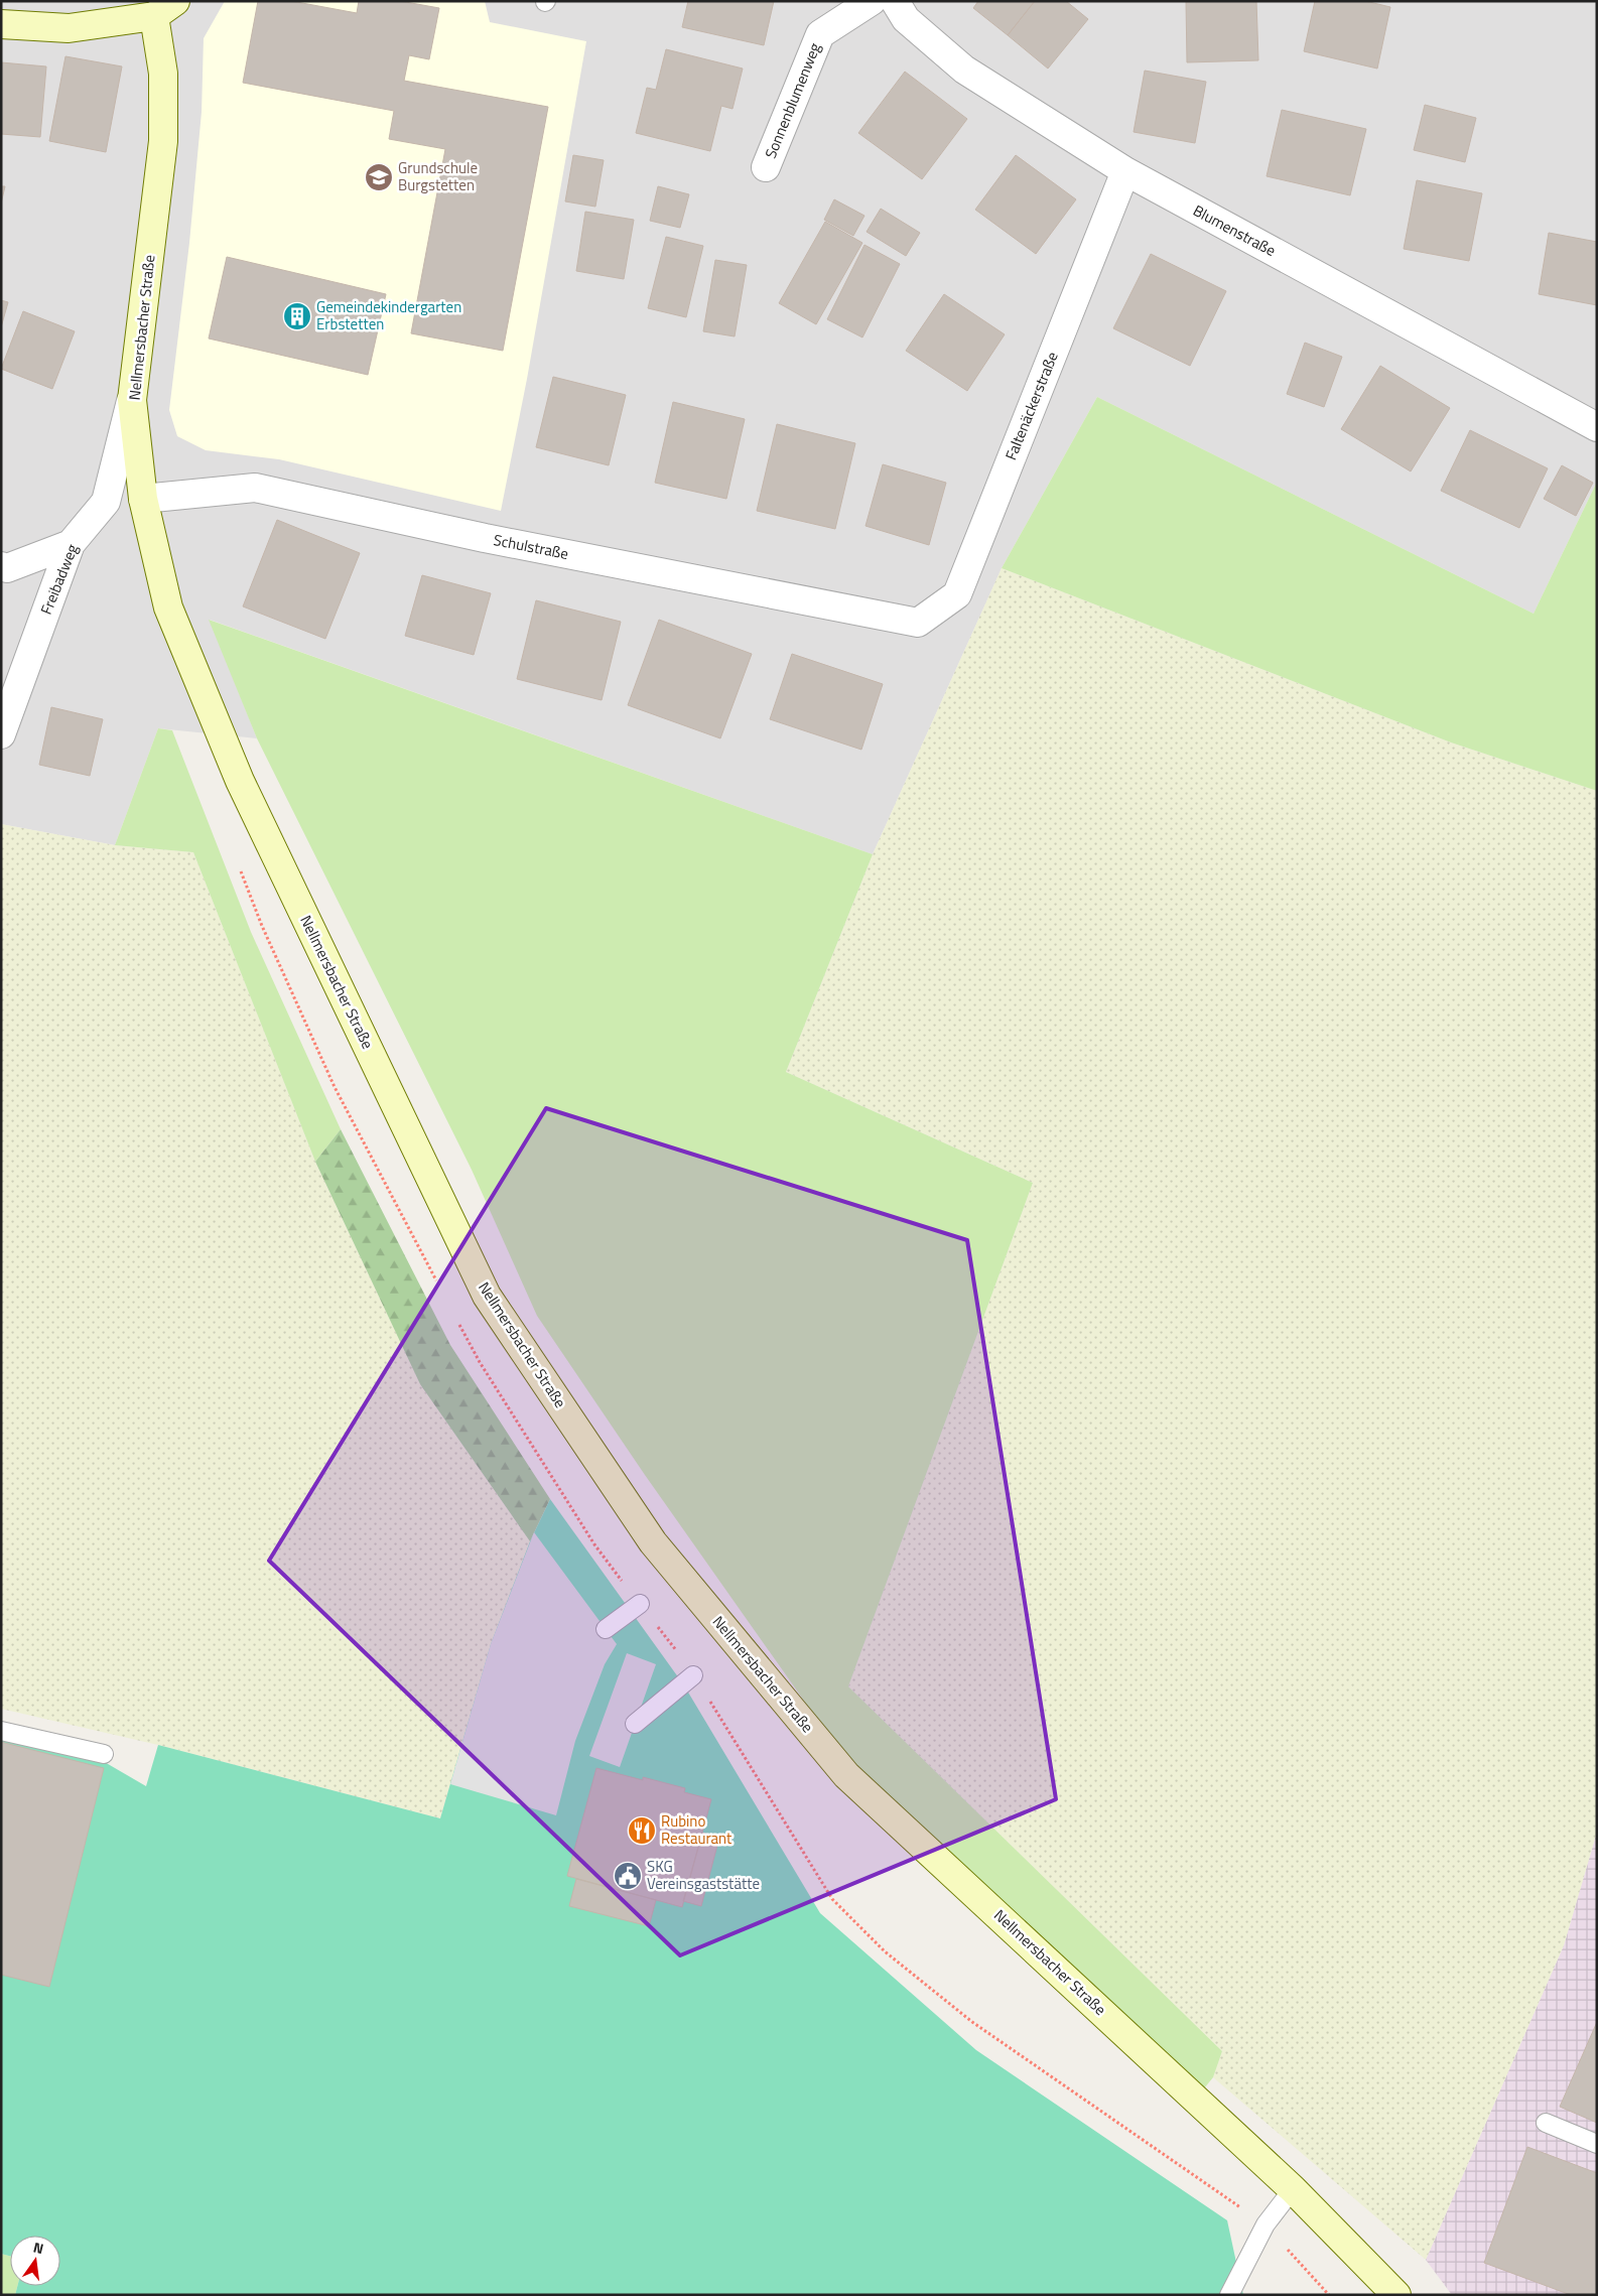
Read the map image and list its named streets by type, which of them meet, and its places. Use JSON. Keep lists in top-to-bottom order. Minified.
{"streets":{"street":["Sonnenblumenweg","Blumenstraße","Nellmersbacher Straße","Faltenäckerstraße","Schulstraße","Freibadweg"]},"crossings":[["Blumenstraße","Faltenäckerstraße"],["Nellmersbacher Straße","Schulstraße"],["Nellmersbacher Straße","Freibadweg"],["Faltenäckerstraße","Schulstraße"]],"places":{"school or university":["Grundschule Burgstetten"],"building":["Gemeindekindergarten Erbstetten"],"restaurant":["Rubino Restaurant"],"public building":["SKG Vereinsgaststätte"]},"north":"top"}
